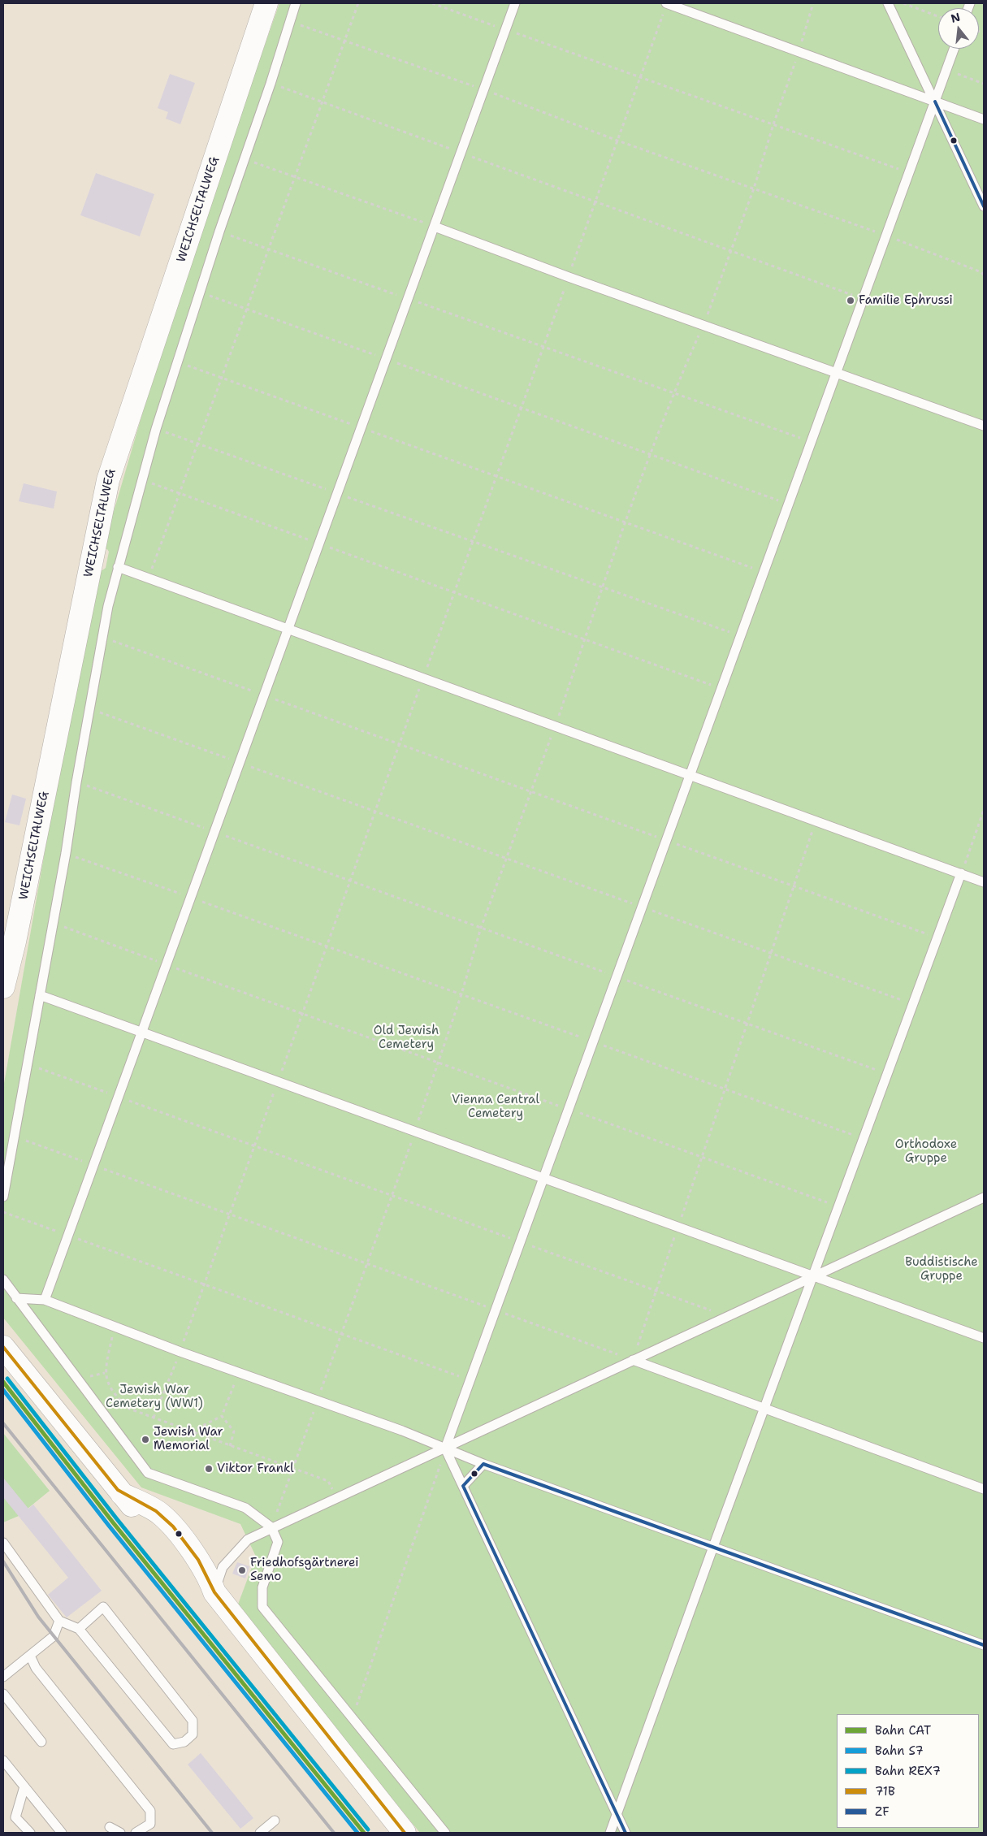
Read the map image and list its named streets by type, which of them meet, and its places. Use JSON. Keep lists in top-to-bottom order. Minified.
{"streets":{"main road":["WEICHSELTALWEG"]},"parks":["Old Jewish Cemetery","Vienna Central Cemetery","Orthodoxe Gruppe","Buddistische Gruppe","Jewish War Cemetery (WW1)"],"places":["Familie Ephrussi","Jewish War Memorial","Viktor Frankl","Friedhofsgärtnerei Semo"],"lines":["transit line ZF","transit line 71B","rail line REX7","rail line CAT","rail line S7"],"legend":["Bahn CAT","Bahn S7","Bahn REX7","71B","ZF"],"north":"top"}
